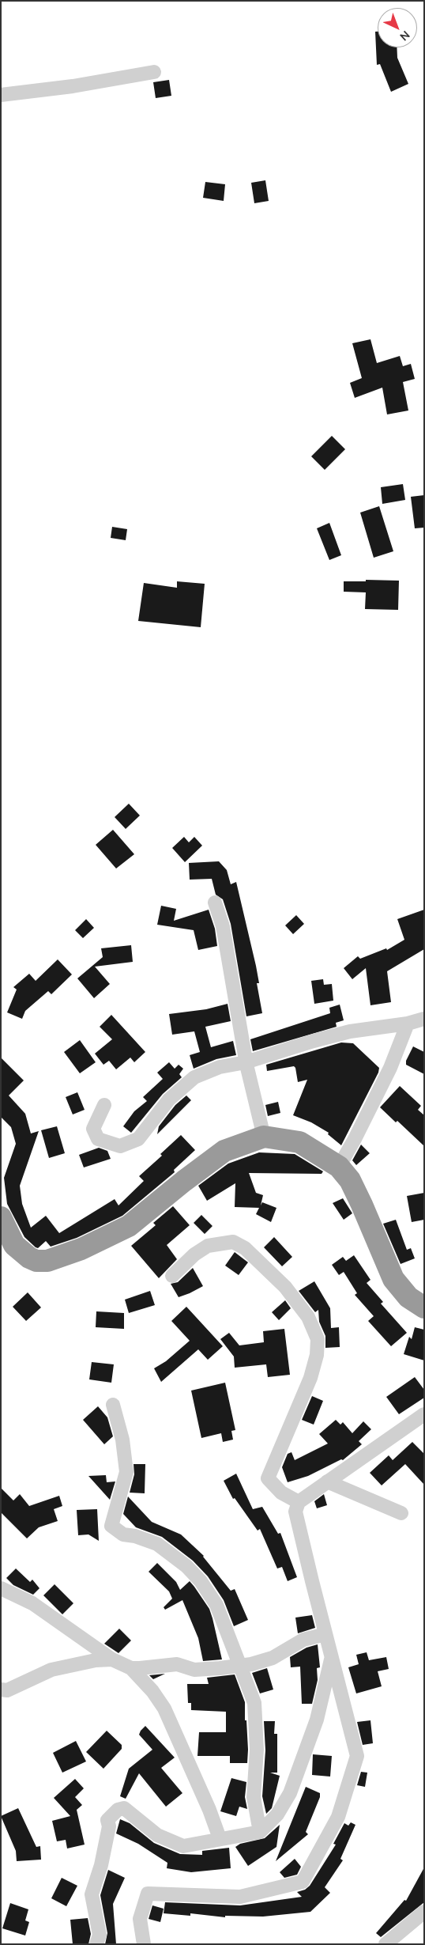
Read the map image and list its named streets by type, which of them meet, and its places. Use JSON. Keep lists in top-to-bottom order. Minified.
{"north":"bottom right"}
